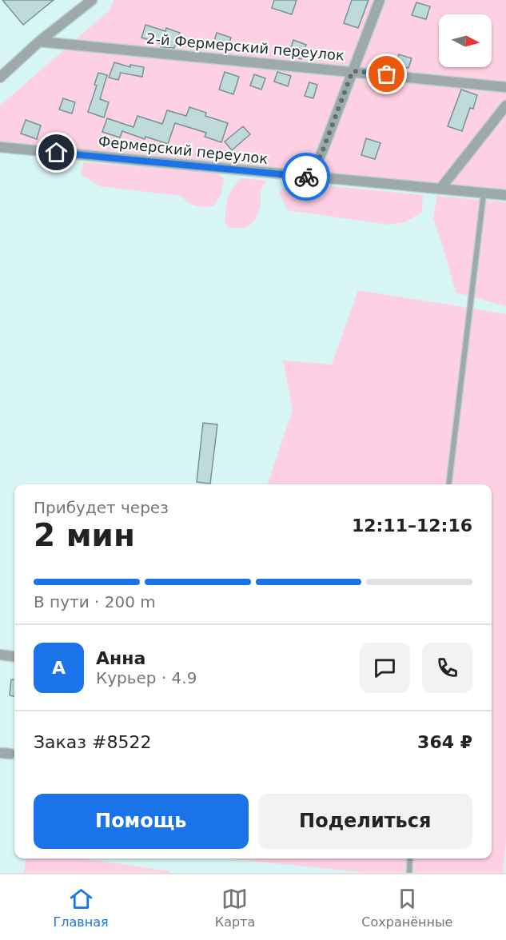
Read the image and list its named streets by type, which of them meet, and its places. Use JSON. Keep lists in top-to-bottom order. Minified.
{"streets":{"street":["2-й Фермерский переулок","Фермерский переулок"]},"north":"right","page":{"heading":["2 мин","Прибудет через","12:11–12:16"],"panel":["Анна","Курьер · 4.9","Заказ #8522","364 ₽"],"bar":"В пути · 200 m","round":"А","buttons":["Помощь","Поделиться"],"tabs":["Главная","Карта","Сохранённые"]}}
